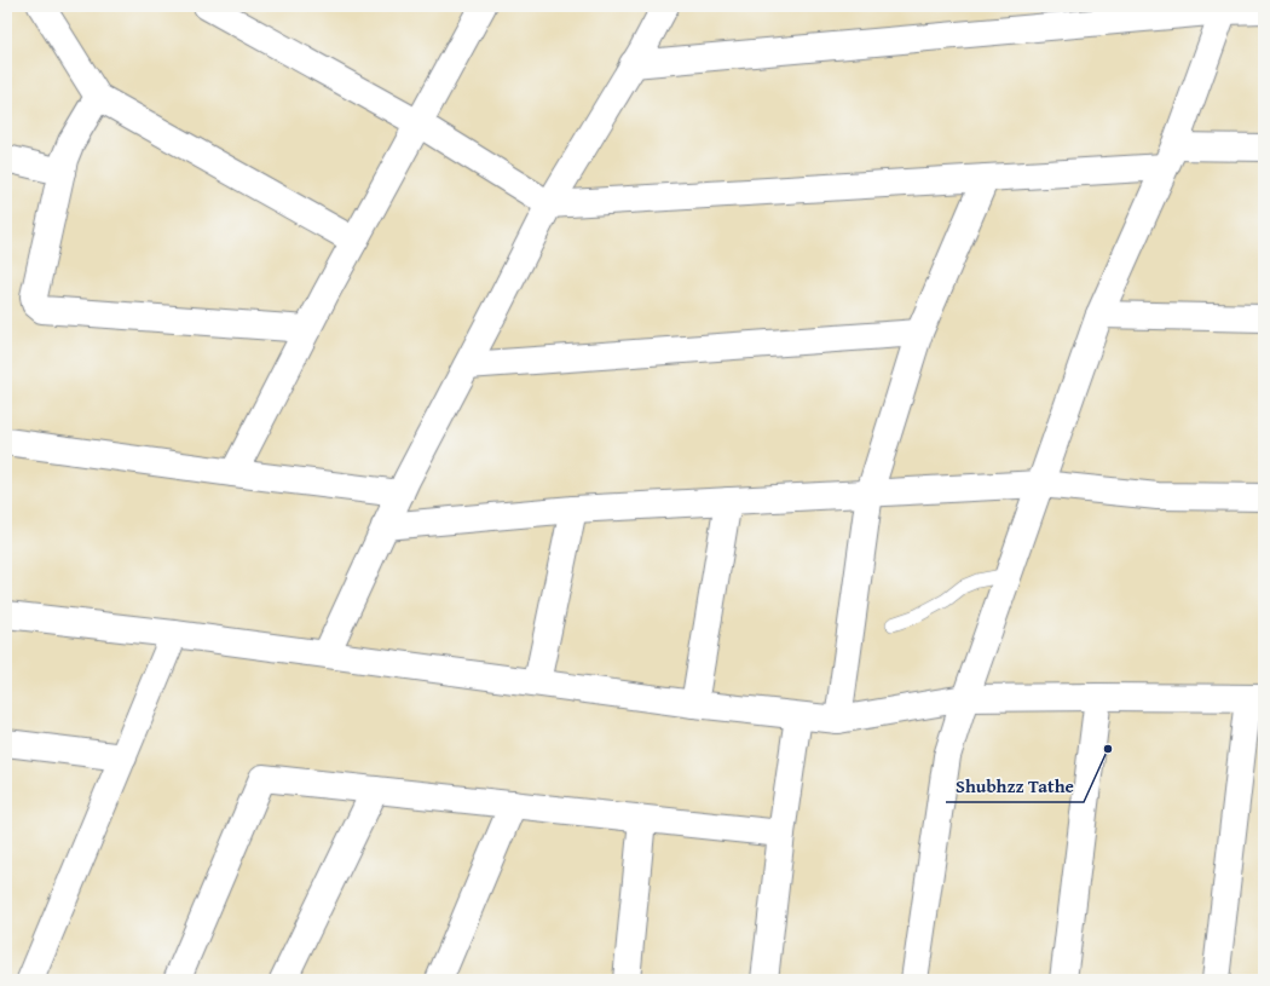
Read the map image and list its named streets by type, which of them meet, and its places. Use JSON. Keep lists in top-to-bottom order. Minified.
{"places":["Shubhzz Tathe"]}
